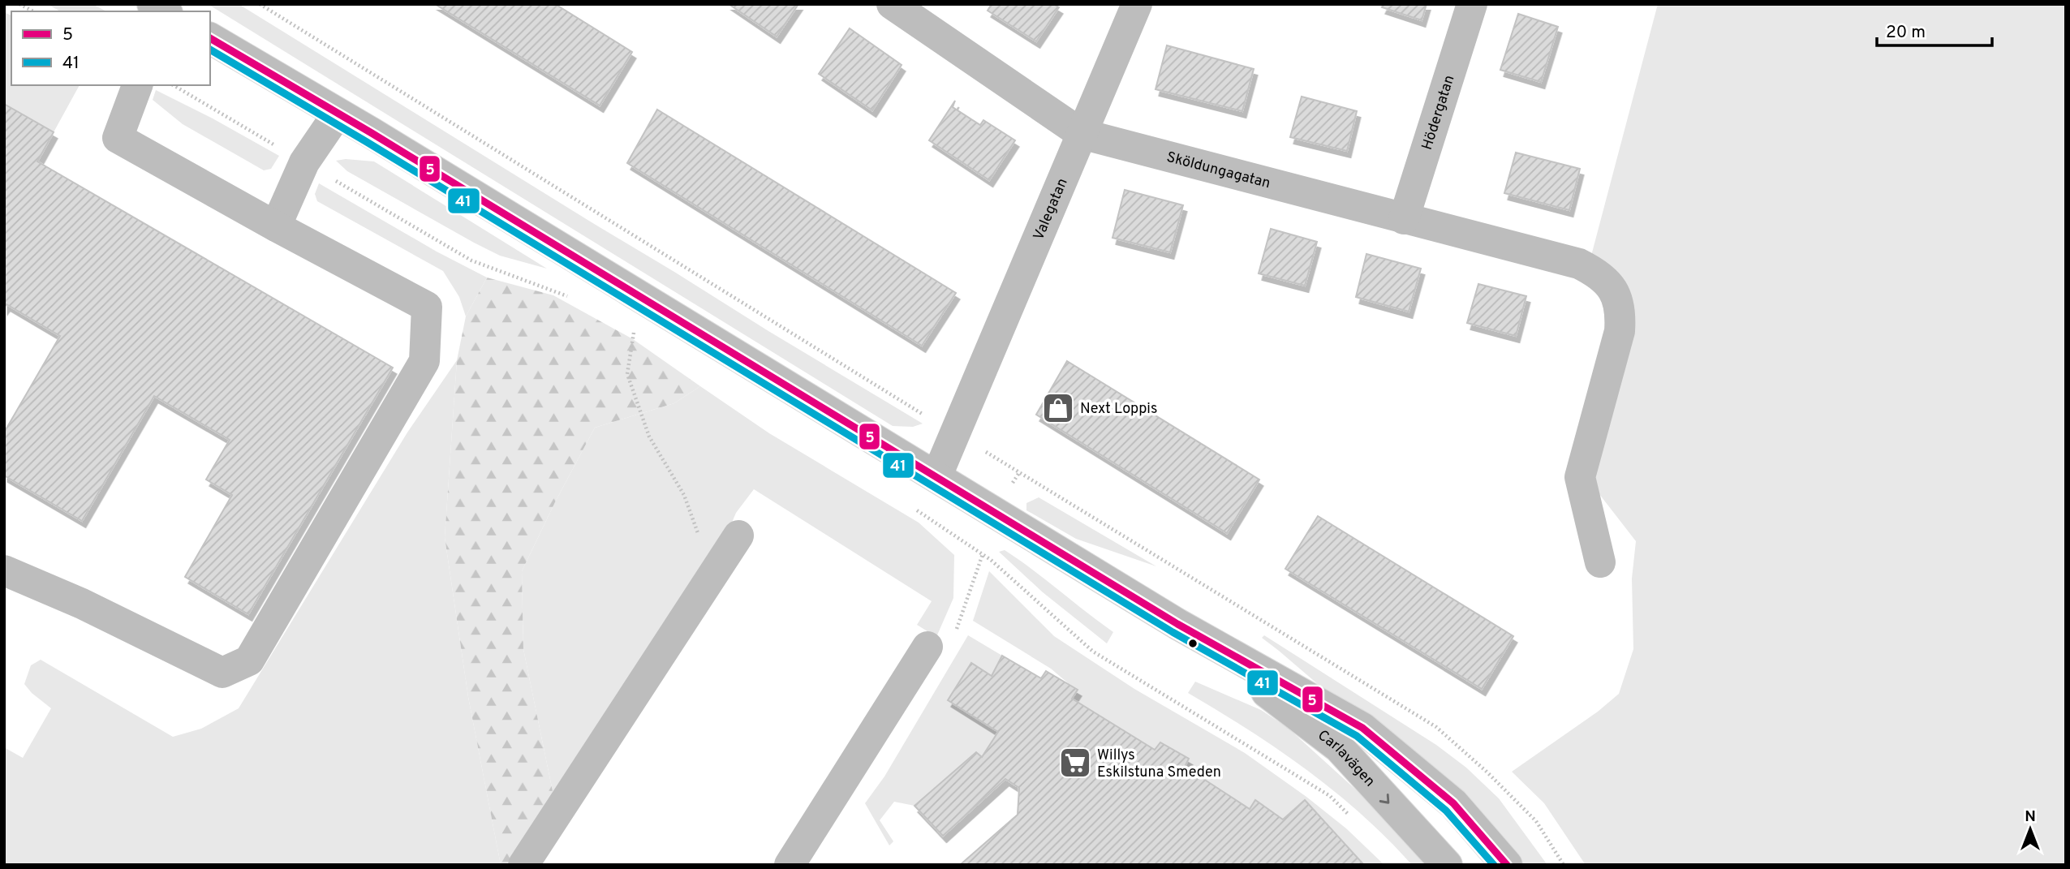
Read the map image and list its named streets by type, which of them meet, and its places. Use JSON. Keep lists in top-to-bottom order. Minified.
{"streets":{"main road":["Hödergatan","Sköldungagatan","Valegatan","Carlavägen"]},"crossings":[["Hödergatan","Sköldungagatan"],["Sköldungagatan","Valegatan"],["Valegatan","Carlavägen"]],"places":{"shop":["Next Loppis"],"supermarket":["Willys Eskilstuna Smeden"]},"lines":["transit line 5","transit line 41"],"legend":["5","41"],"scale_bar":"20 m","north":"top"}
